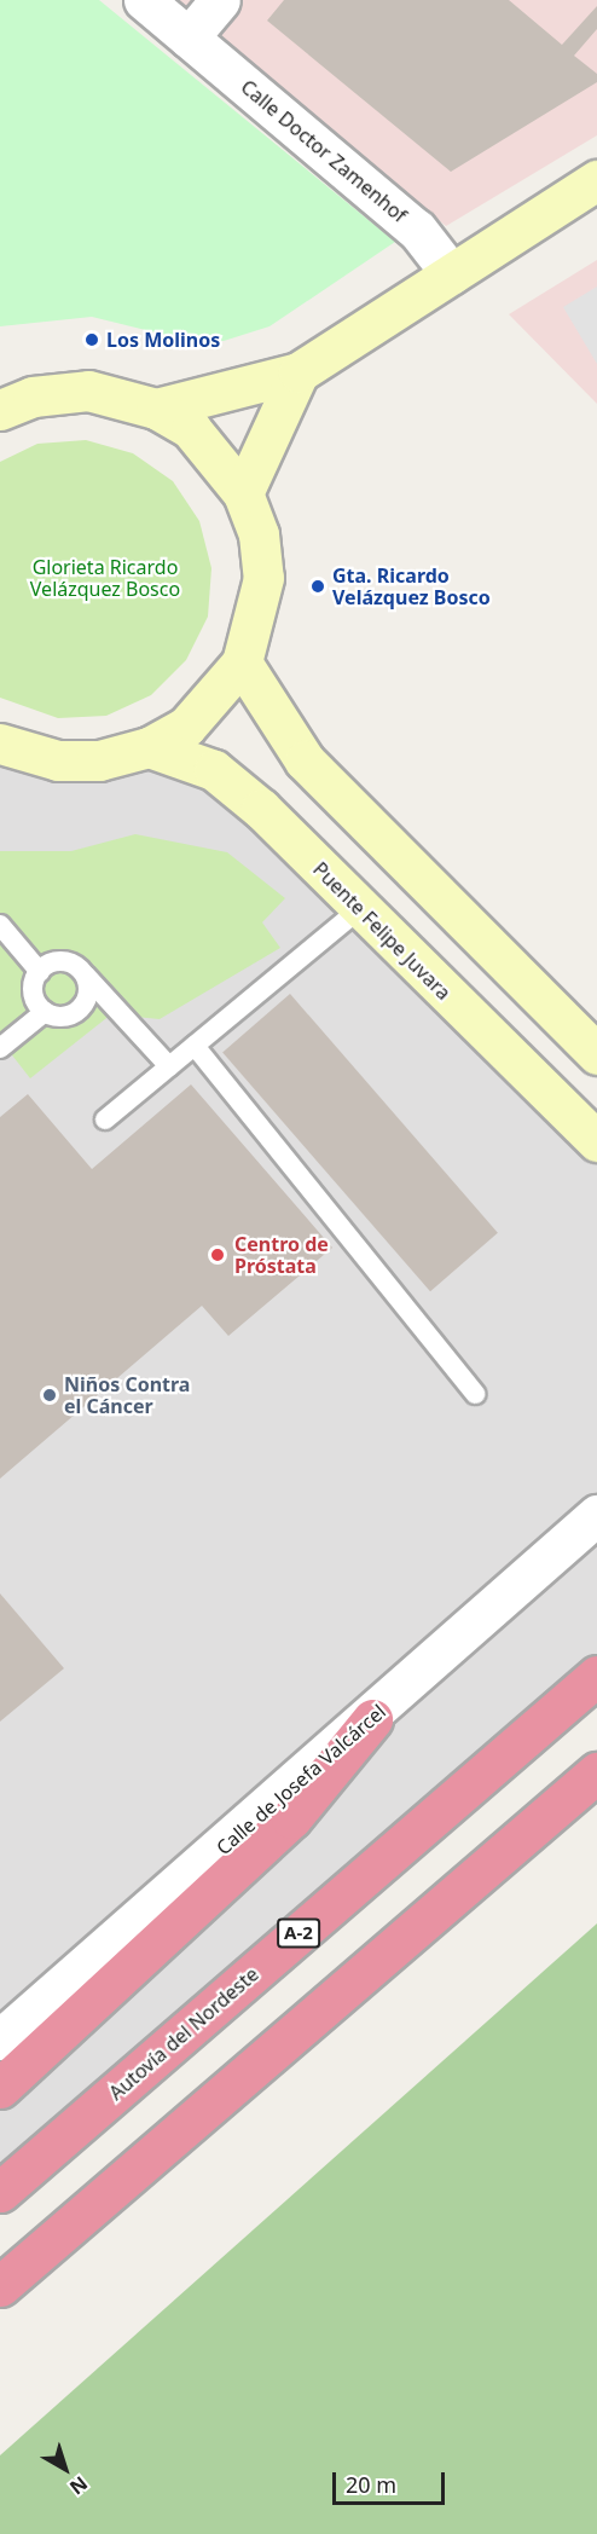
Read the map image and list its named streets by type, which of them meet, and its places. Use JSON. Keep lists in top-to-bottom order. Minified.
{"streets":{"highway":["A-2","Autovía del Nordeste"],"main road":["Puente Felipe Juvara"],"street":["Calle Doctor Zamenhof","Calle de Josefa Valcárcel"]},"parks":["Glorieta Ricardo Velázquez Bosco"],"places":["Los Molinos","Gta. Ricardo Velázquez Bosco","Centro de Próstata","Niños Contra el Cáncer"],"scale_bar":"20 m","north":"bottom right"}
